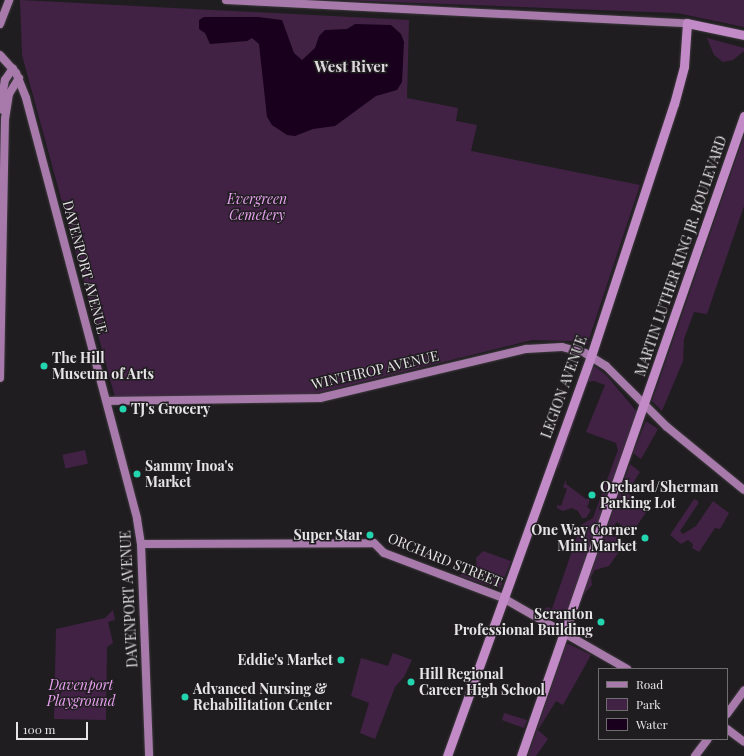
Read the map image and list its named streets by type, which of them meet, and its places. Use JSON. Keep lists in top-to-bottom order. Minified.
{"streets":{"highway":["MARTIN LUTHER KING JR. BOULEVARD","LEGION AVENUE"],"main road":["DAVENPORT AVENUE","WINTHROP AVENUE","ORCHARD STREET"]},"crossings":[["MARTIN LUTHER KING JR. BOULEVARD","WINTHROP AVENUE"],["MARTIN LUTHER KING JR. BOULEVARD","ORCHARD STREET"],["DAVENPORT AVENUE","WINTHROP AVENUE"],["DAVENPORT AVENUE","ORCHARD STREET"],["WINTHROP AVENUE","LEGION AVENUE"],["LEGION AVENUE","ORCHARD STREET"]],"districts":["West River"],"parks":["Evergreen Cemetery","Davenport Playground"],"places":["The Hill Museum of Arts","TJ's Grocery","Sammy Inoa's Market","Orchard/Sherman Parking Lot","Super Star","One Way Corner Mini Market","Scranton Professional Building","Eddie's Market","Hill Regional Career High School","Advanced Nursing & Rehabilitation Center"],"legend":["Road","Park","Water"],"scale_bar":"100 m"}
